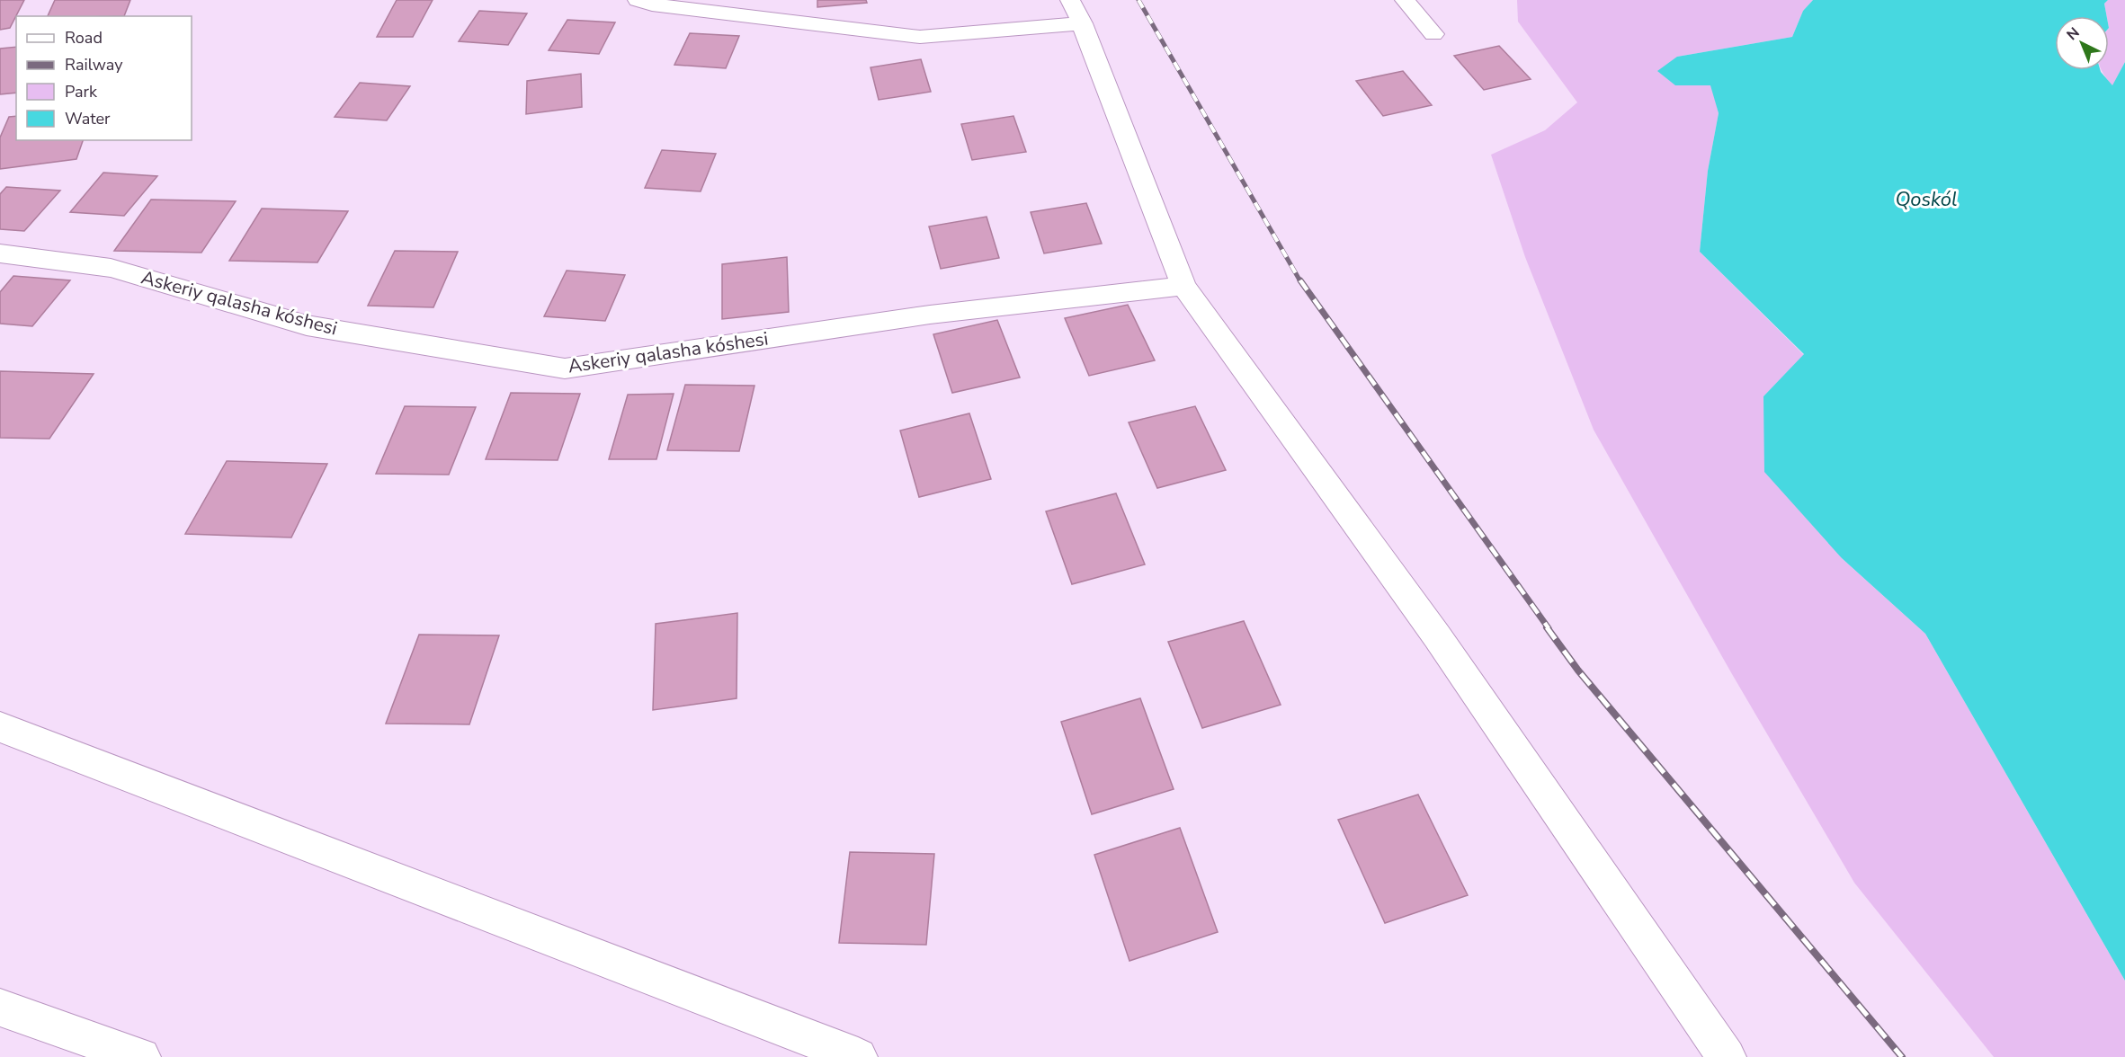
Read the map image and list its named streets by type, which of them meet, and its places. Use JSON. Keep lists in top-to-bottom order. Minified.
{"streets":{"street":["Askeriy qalasha kóshesi"]},"water":["Qoskól"],"legend":["Road","Railway","Park","Water"],"north":"top left"}
